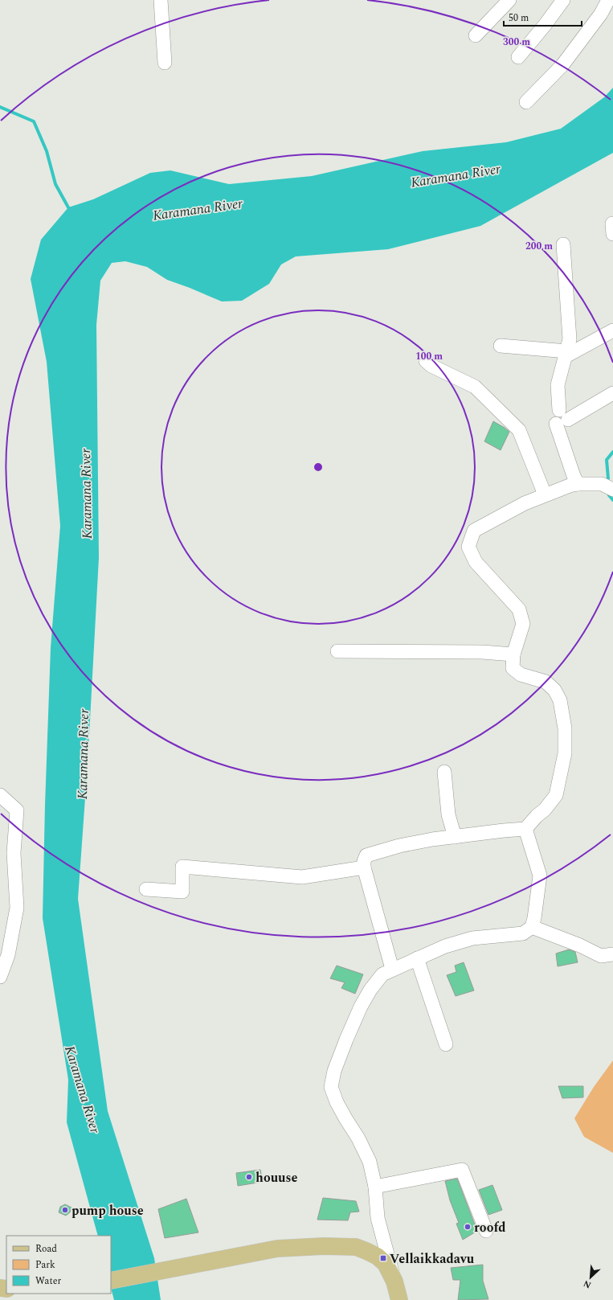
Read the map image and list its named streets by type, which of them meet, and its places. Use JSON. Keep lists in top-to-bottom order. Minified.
{"water":["Karamana River"],"places":{"other":["houuse","pump house","roofd"],"transit":["Vellaikkadavu"]},"legend":["Road","Park","Water"],"scale_bar":"50 m","north":"bottom left","rings":["300 m","200 m","100 m"]}
